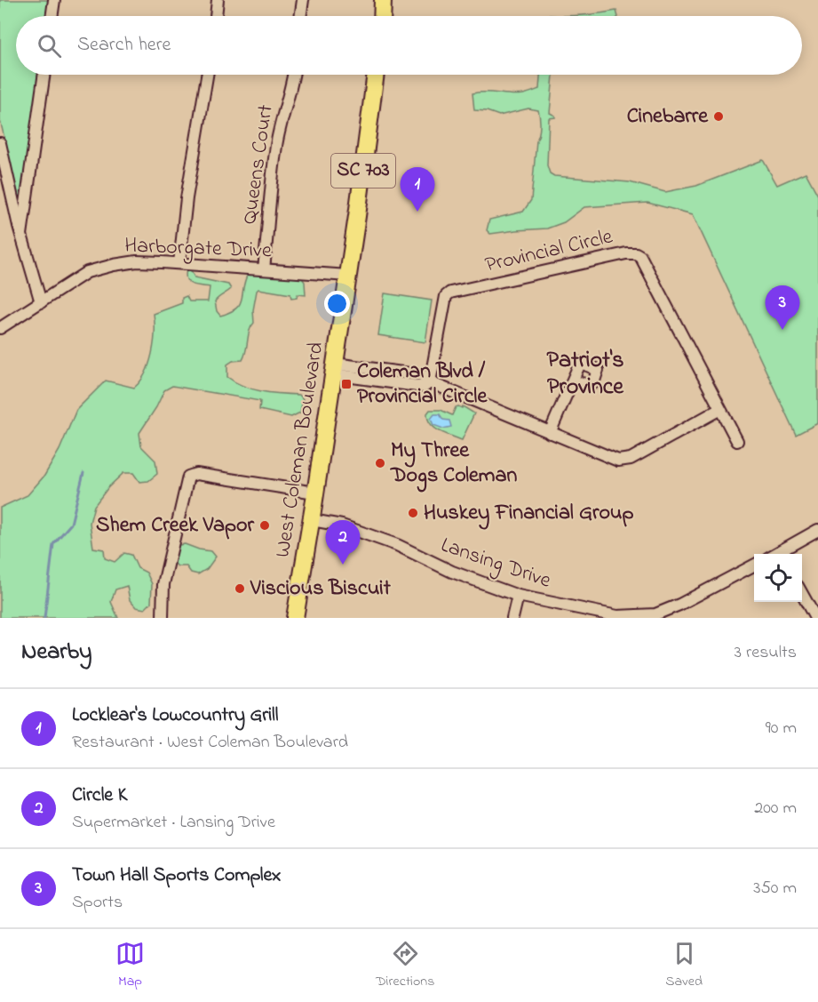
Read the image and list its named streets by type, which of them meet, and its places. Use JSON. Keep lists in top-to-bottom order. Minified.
{"streets":{"main road":["SC 703","West Coleman Boulevard"],"street":["Queens Court","Harborgate Drive","Provincial Circle","Lansing Drive"]},"crossings":[["Queens Court","Harborgate Drive"],["Harborgate Drive","West Coleman Boulevard"],["West Coleman Boulevard","Lansing Drive"]],"districts":["Patriot's Province"],"places":{"other":["Cinebarre","My Three Dogs Coleman","Huskey Financial Group","Shem Creek Vapor","Viscious Biscuit"],"transit":["Coleman Blvd / Provincial Circle"]},"page":{"search":"Search here","pins":["1","3","2"],"heading":["Nearby","3 results"],"list":[{"mark":"1","name":"Locklear's Lowcountry Grill","note":"Restaurant · West Coleman Boulevard","value":"90 m"},{"mark":"2","name":"Circle K","note":"Supermarket · Lansing Drive","value":"200 m"},{"mark":"3","name":"Town Hall Sports Complex","note":"Sports","value":"350 m"}],"nav":["Map","Directions","Saved"]}}
